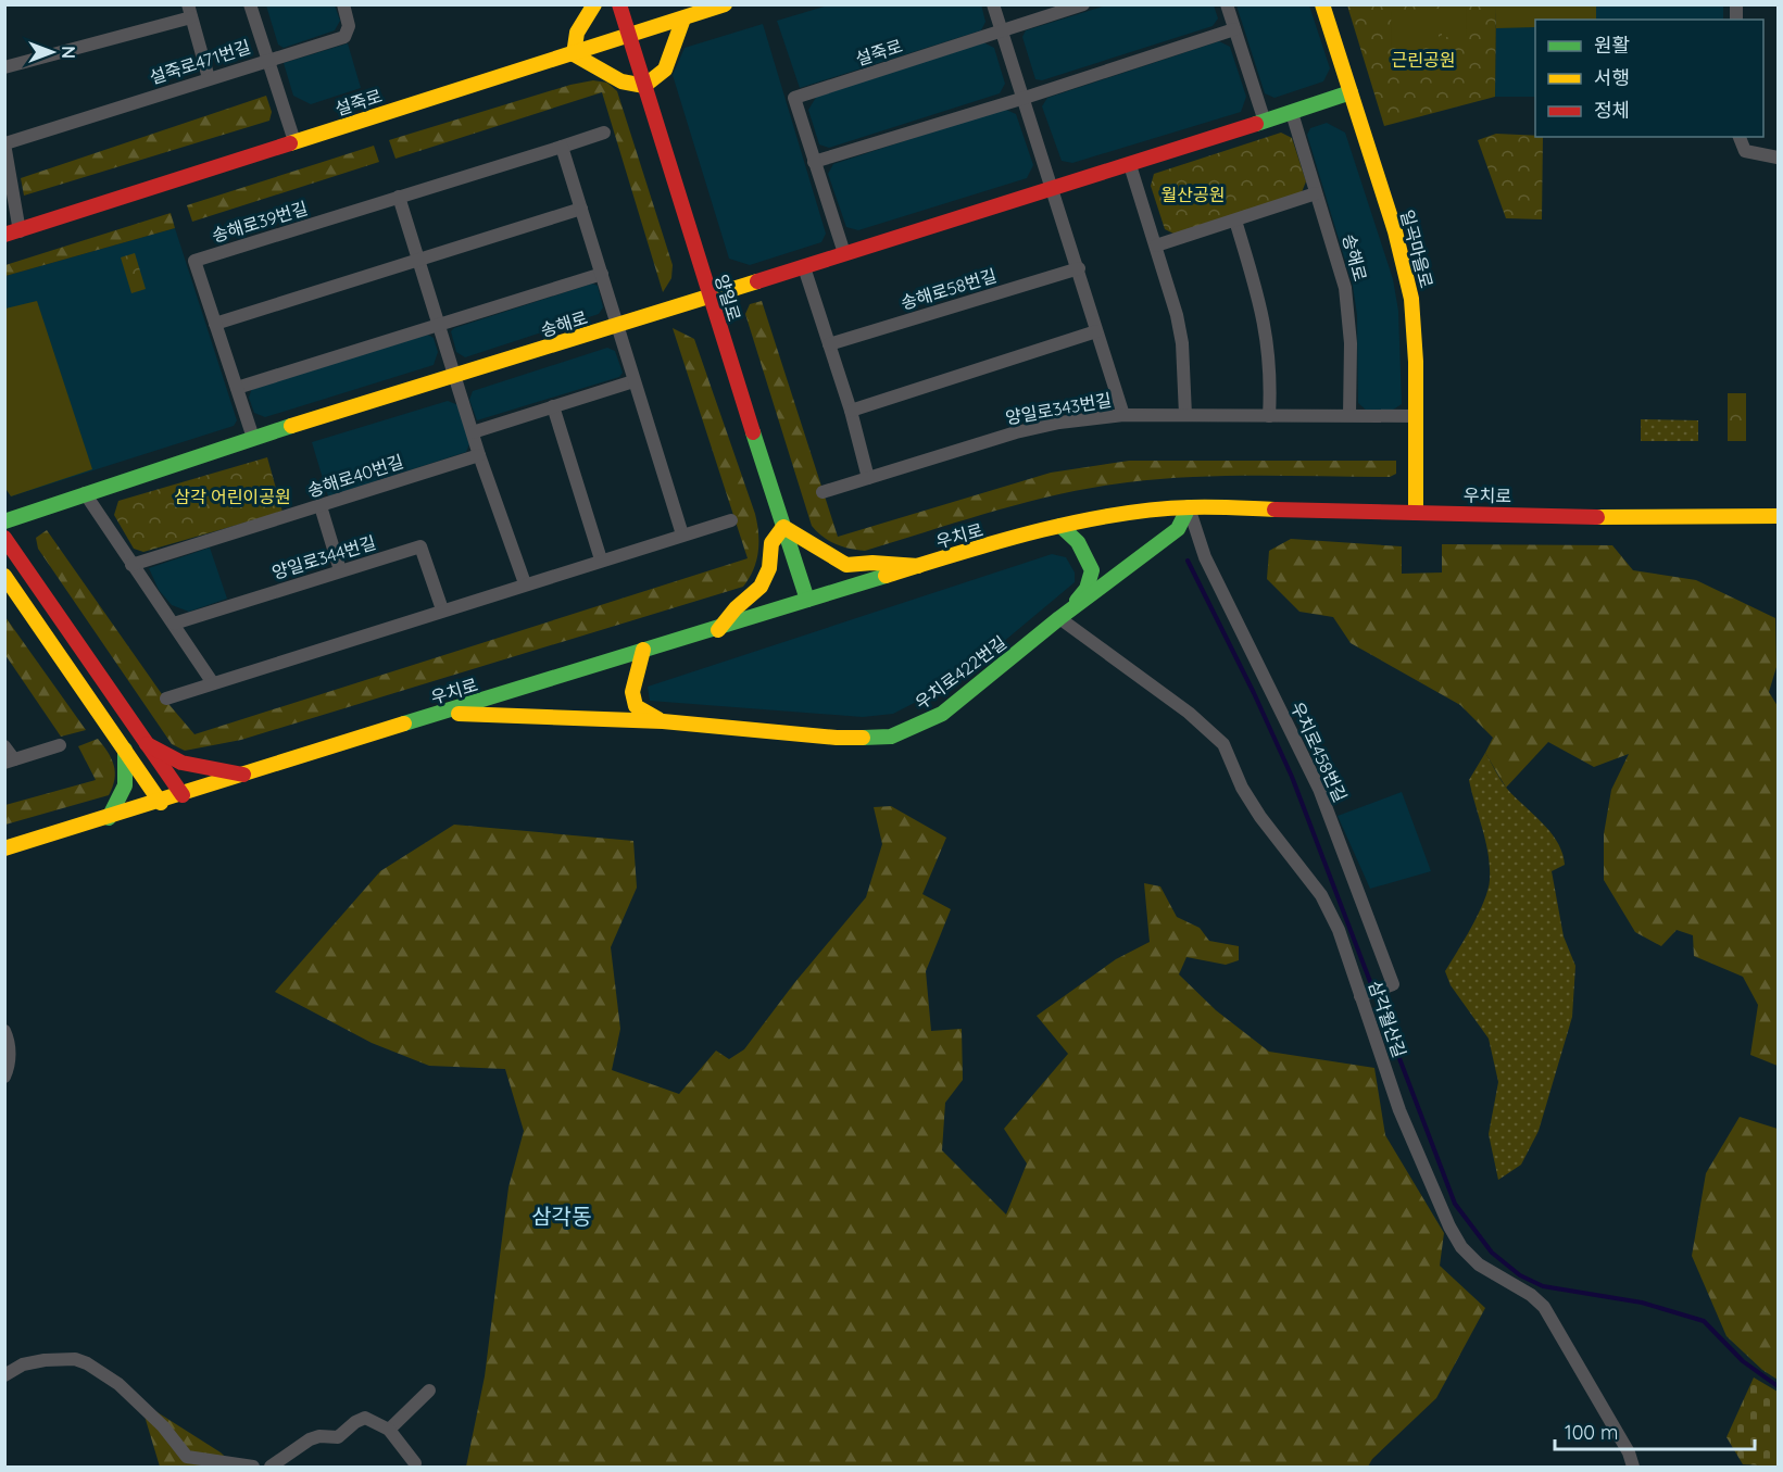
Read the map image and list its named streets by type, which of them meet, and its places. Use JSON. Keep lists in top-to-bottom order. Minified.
{"streets":{"main road":["설죽로","일곡마을로","송해로","양일로","우치로","우치로422번길"],"street":["설죽로471번길","송해로39번길","송해로58번길","양일로343번길","송해로40번길","양일로344번길","우치로458번길","삼각월산길"]},"crossings":[["설죽로","설죽로471번길"],["설죽로","송해로"],["설죽로","양일로"],["송해로39번길","송해로"],["일곡마을로","송해로"],["일곡마을로","양일로343번길"],["일곡마을로","우치로"],["송해로","양일로"],["송해로","양일로343번길"],["양일로","우치로"],["우치로","우치로422번길"],["우치로","우치로458번길"],["우치로422번길","우치로458번길"],["우치로422번길","삼각월산길"],["우치로458번길","삼각월산길"]],"districts":["삼각동"],"parks":["근린공원","월산공원","삼각 어린이공원"],"legend":["원활","서행","정체"],"scale_bar":"100 m","north":"right"}
